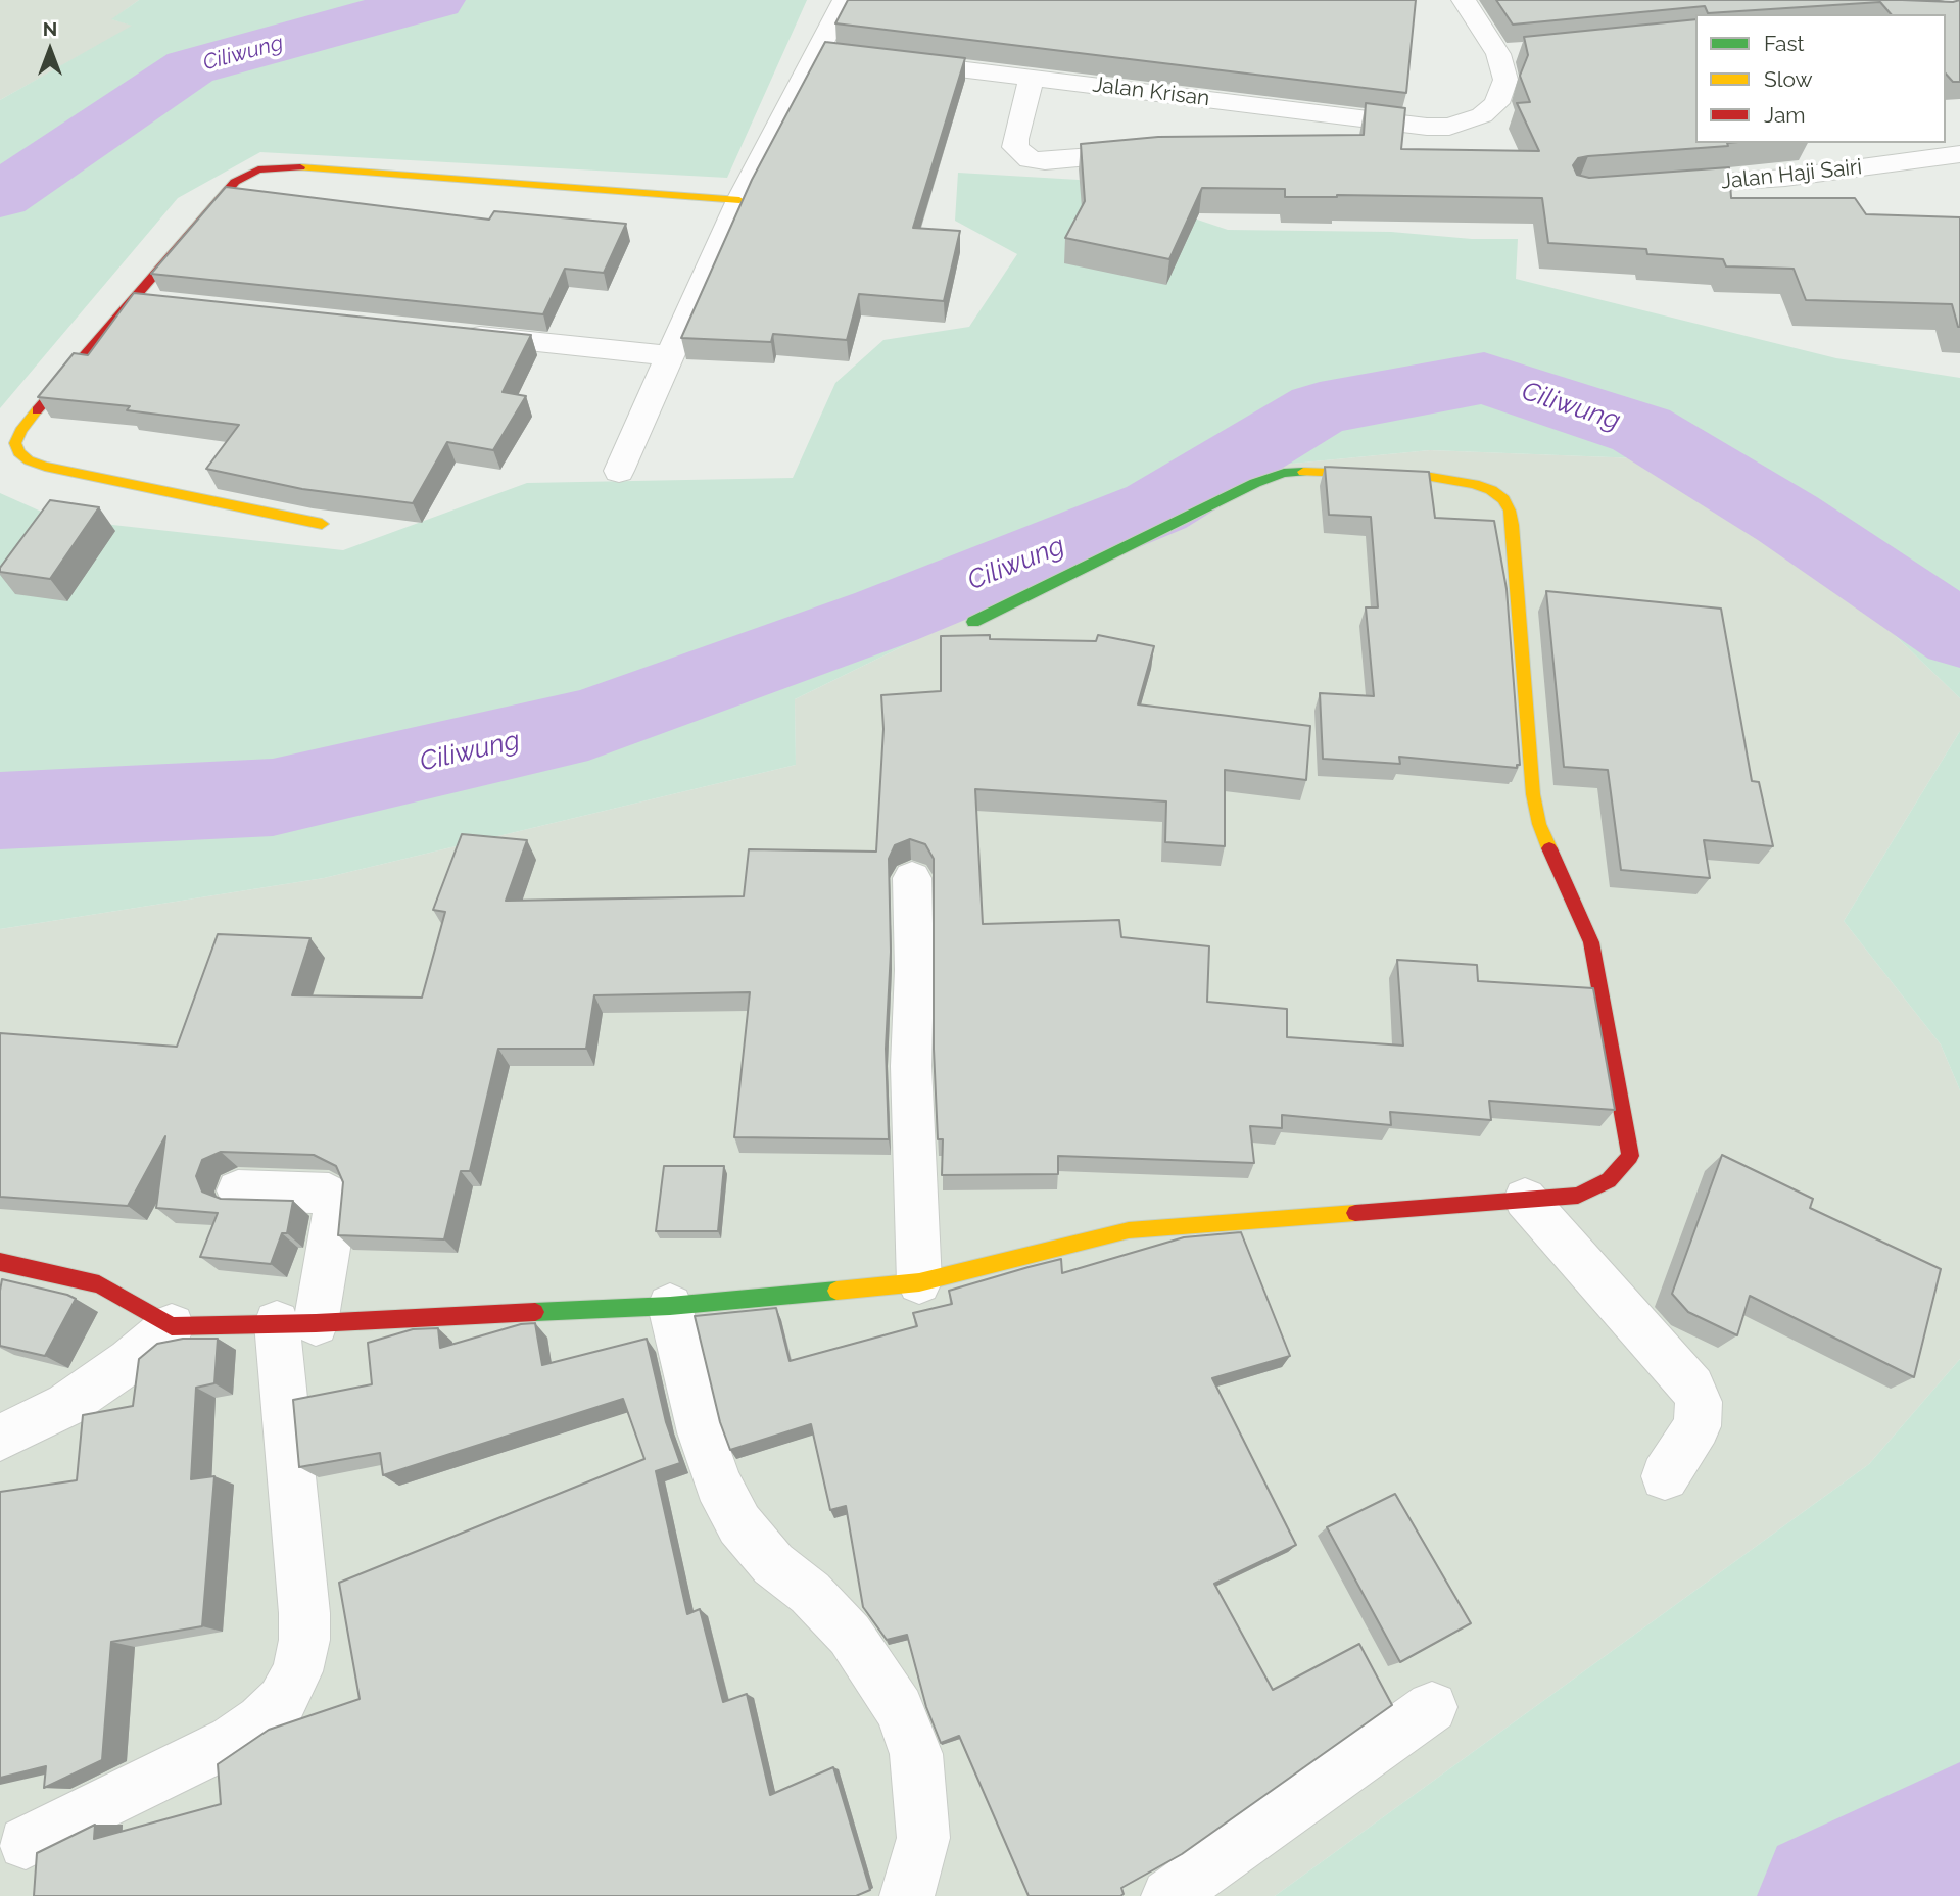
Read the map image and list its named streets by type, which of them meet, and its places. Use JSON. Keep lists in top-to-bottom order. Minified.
{"streets":{"street":["Jalan Krisan","Jalan Haji Sairi"]},"water":["Ciliwung"],"legend":["Fast","Slow","Jam"],"north":"top"}
